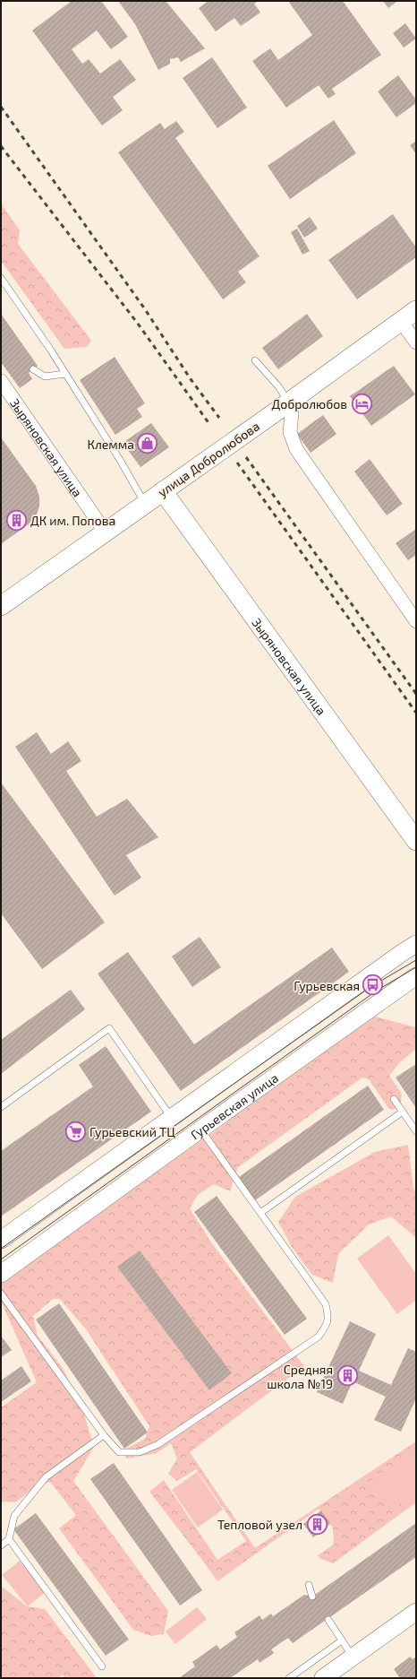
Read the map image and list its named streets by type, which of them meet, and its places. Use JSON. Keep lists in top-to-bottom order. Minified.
{"streets":{"main road":["Зыряновская улица","улица Добролюбова"],"street":["Гурьевская улица"]},"crossings":[["Зыряновская улица","улица Добролюбова"]],"places":{"hotel":["Добролюбов"],"shop":["Клемма"],"building":["ДК им. Попова","Средняя школа №19","Тепловой узел"],"bus stop":["Гурьевская"],"supermarket":["Гурьевский ТЦ"]}}
